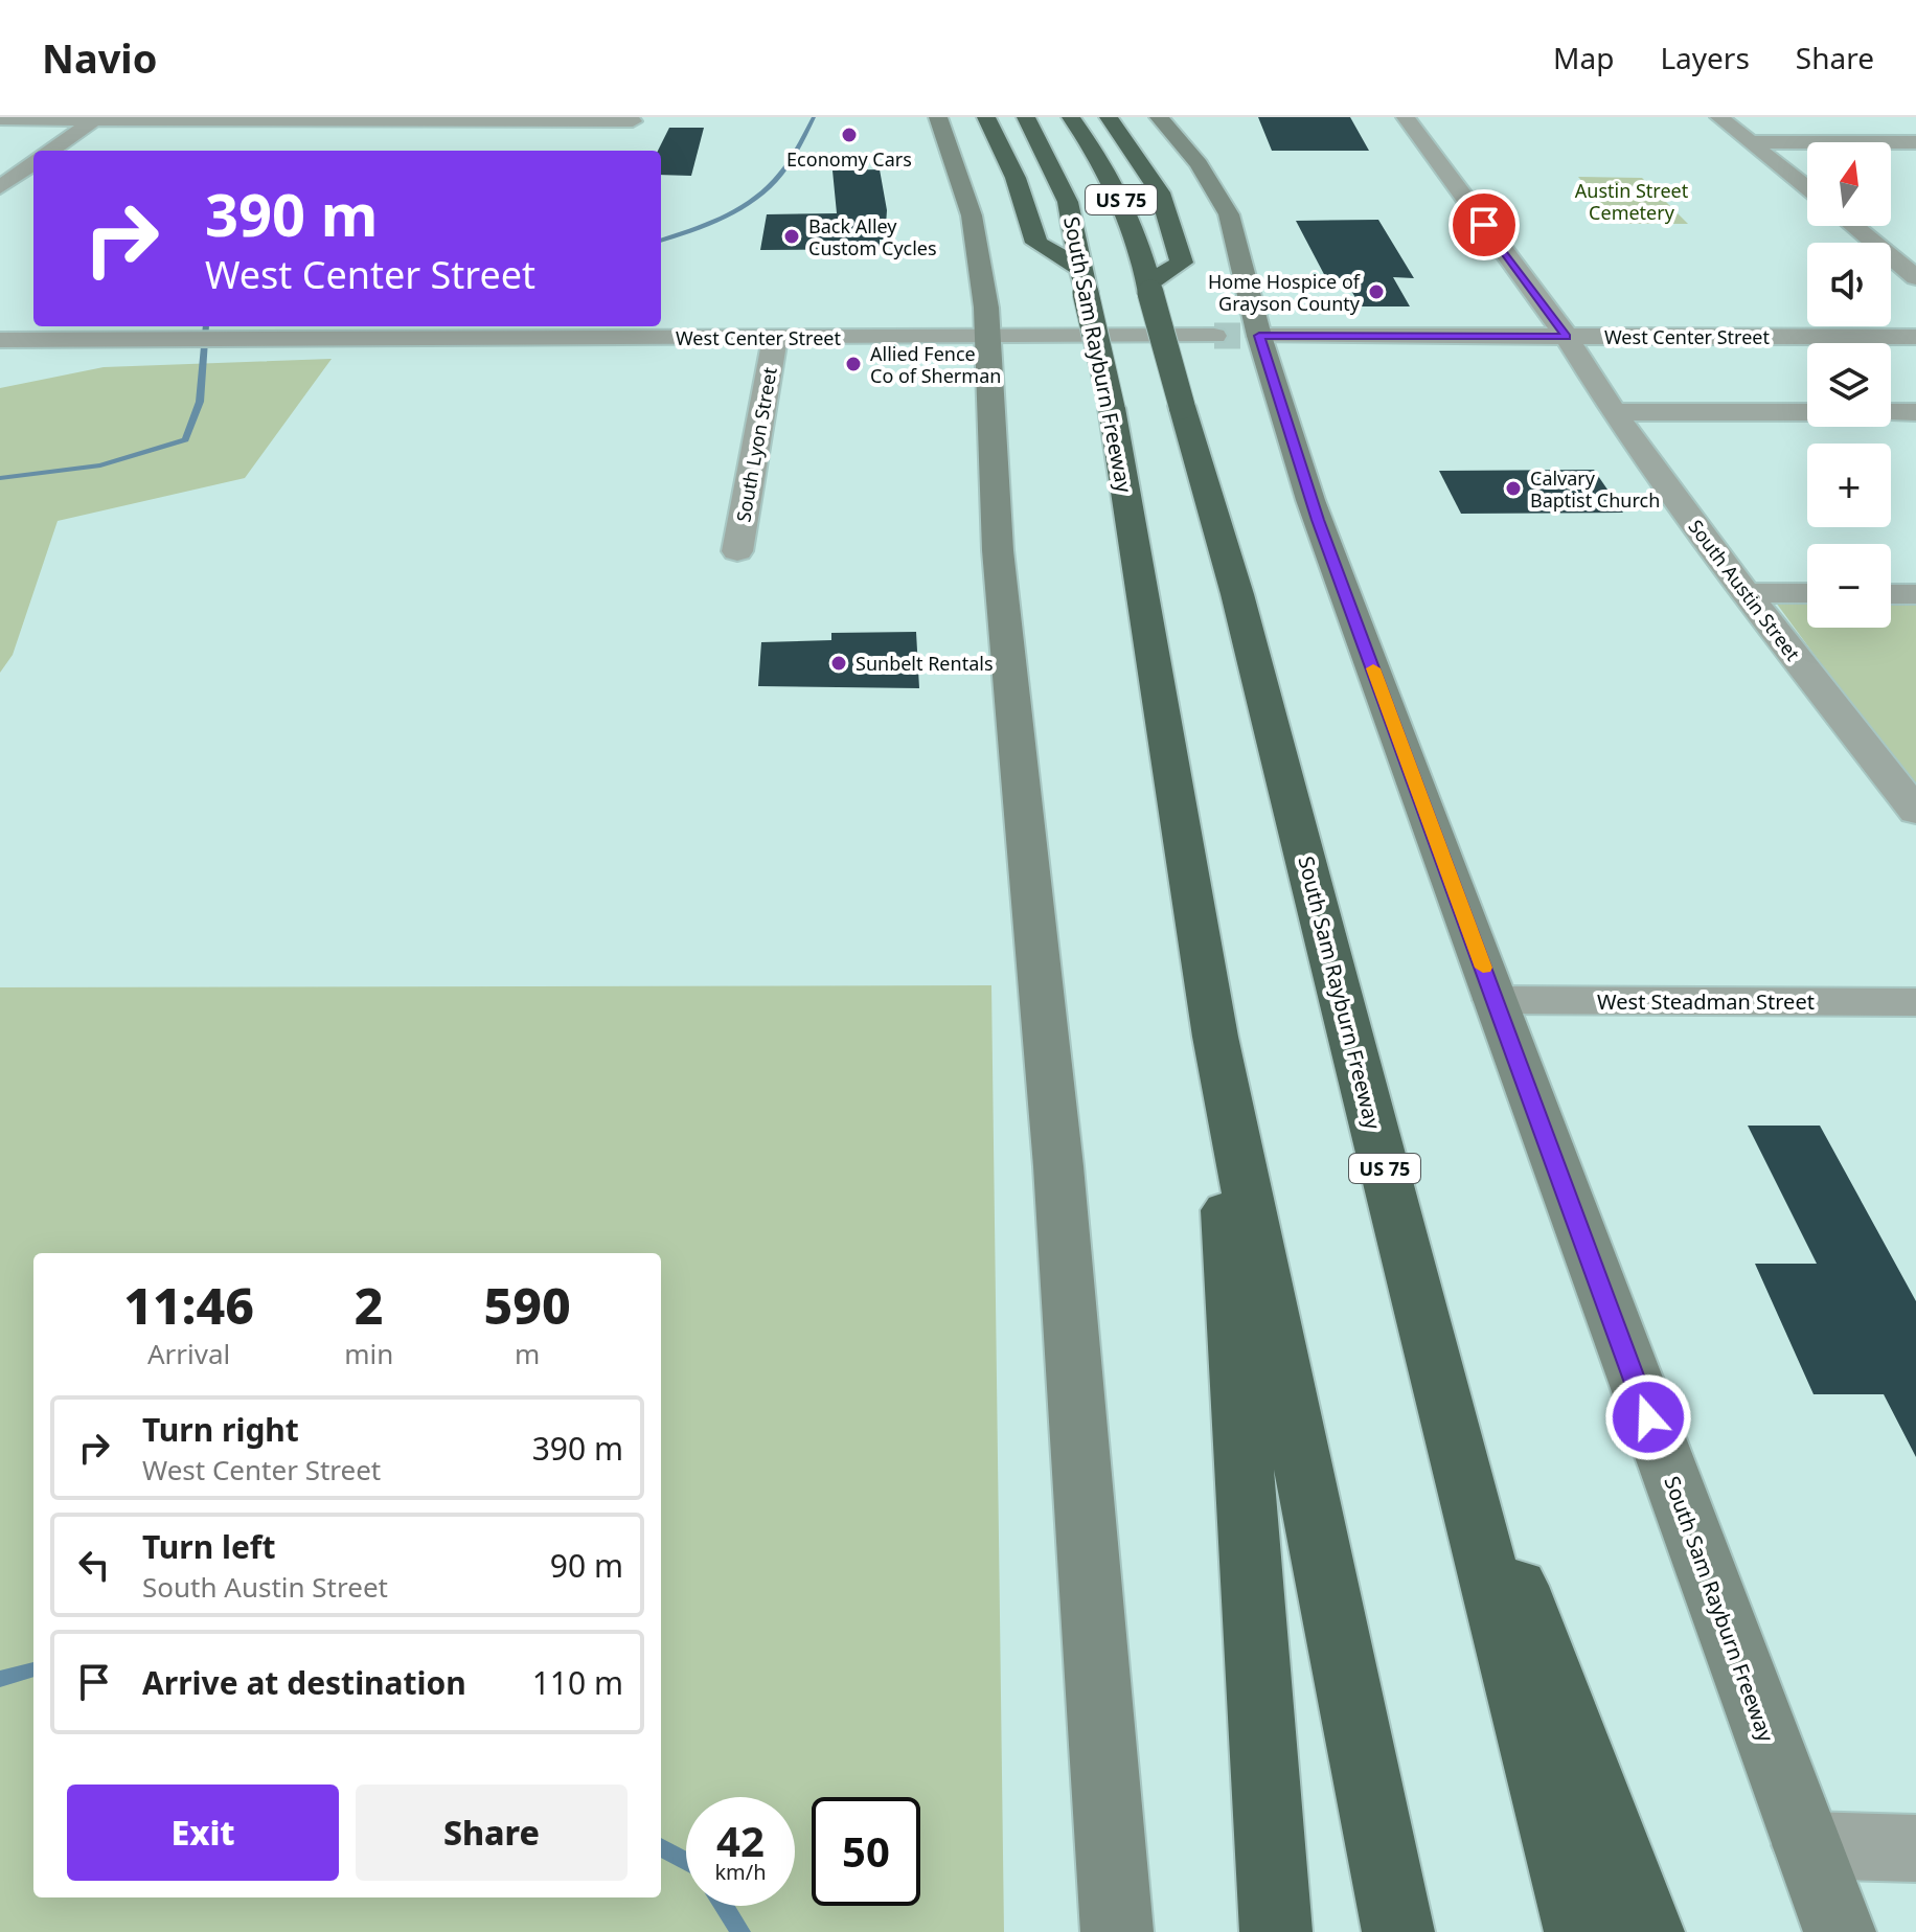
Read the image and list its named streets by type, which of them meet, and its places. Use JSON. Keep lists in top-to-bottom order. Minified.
{"streets":{"highway":["US 75","South Sam Rayburn Freeway"],"street":["West Center Street","South Lyon Street","South Austin Street","West Steadman Street"]},"crossings":[["West Center Street","South Sam Rayburn Freeway"],["West Center Street","South Lyon Street"],["West Center Street","South Austin Street"],["South Sam Rayburn Freeway","West Steadman Street"]],"parks":["Austin Street Cemetery"],"places":["Economy Cars","Back Alley Custom Cycles","Home Hospice of Grayson County","Allied Fence Co of Sherman","Calvary Baptist Church","Sunbelt Rentals"],"north":"top","page":{"header":"Navio","nav":["Map","Layers","Share"],"map_buttons":["+","−"],"turn":["390 m","West Center Street"],"eta":["11:46","Arrival","2","min","590","m"],"list":[{"name":"Turn right","note":"West Center Street","value":"390 m"},{"name":"Turn left","note":"South Austin Street","value":"90 m"},{"name":"Arrive at destination","value":"110 m"}],"buttons":["Exit","Share"],"speed":"42 km/h","limit":"50"}}
